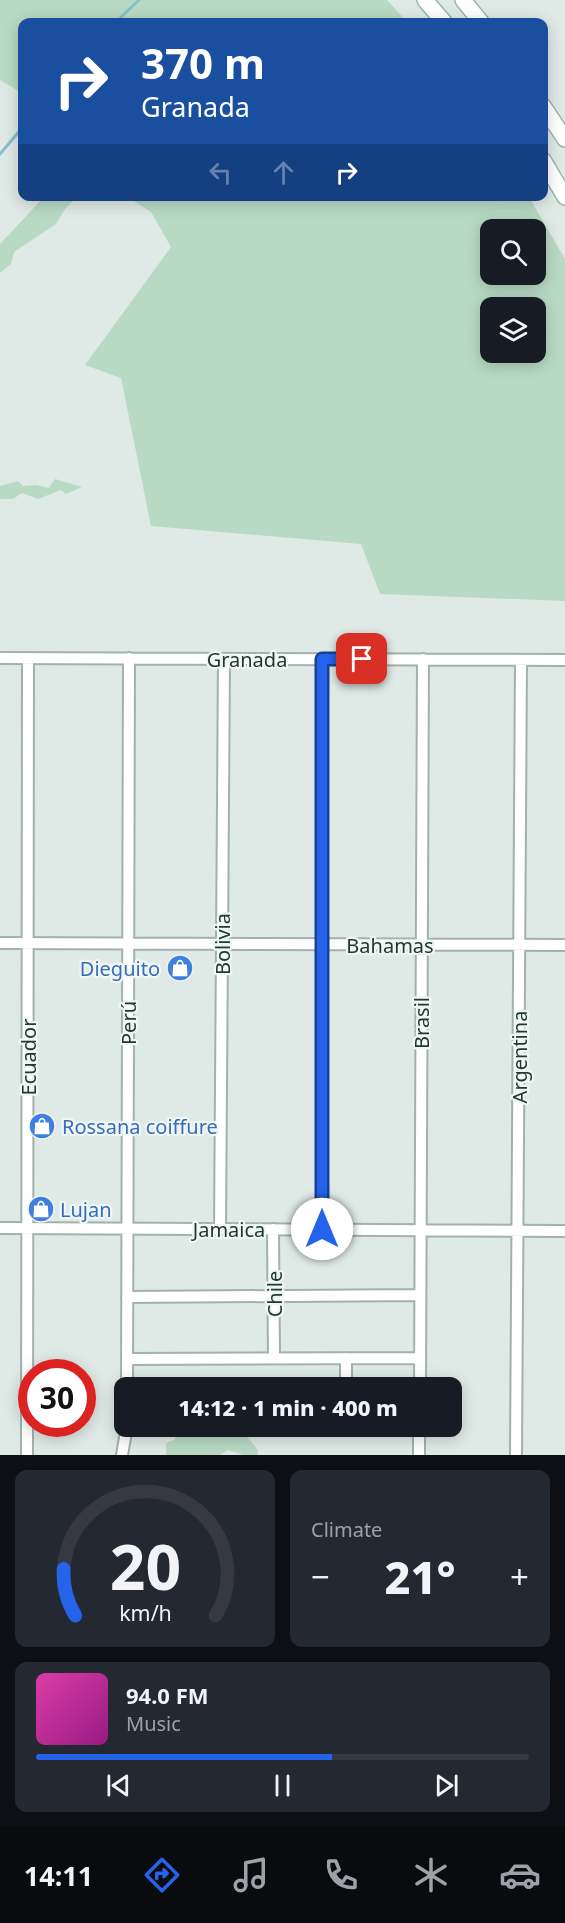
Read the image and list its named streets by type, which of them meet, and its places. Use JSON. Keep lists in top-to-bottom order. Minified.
{"streets":{"street":["Granada","Bolivia","Bahamas","Perú","Brasil","Ecuador","Argentina","Jamaica","Chile"]},"crossings":[["Granada","Bolivia"],["Granada","Perú"],["Granada","Brasil"],["Granada","Ecuador"],["Granada","Argentina"],["Bolivia","Bahamas"],["Bolivia","Jamaica"],["Bahamas","Perú"],["Bahamas","Brasil"],["Bahamas","Ecuador"],["Bahamas","Argentina"],["Perú","Jamaica"],["Brasil","Jamaica"],["Ecuador","Jamaica"],["Argentina","Jamaica"],["Jamaica","Chile"]],"places":{"shop":["Dieguito","Rossana coiffure","Lujan"]},"page":{"turn":["370 m","Granada"],"limit":"30","trip":"14:12 · 1 min · 400 m","tile":"Climate","heat":["−","21°","+"],"song":["94.0 FM","Music"],"tabs":"14:11","gauge":["20","km/h"]}}
